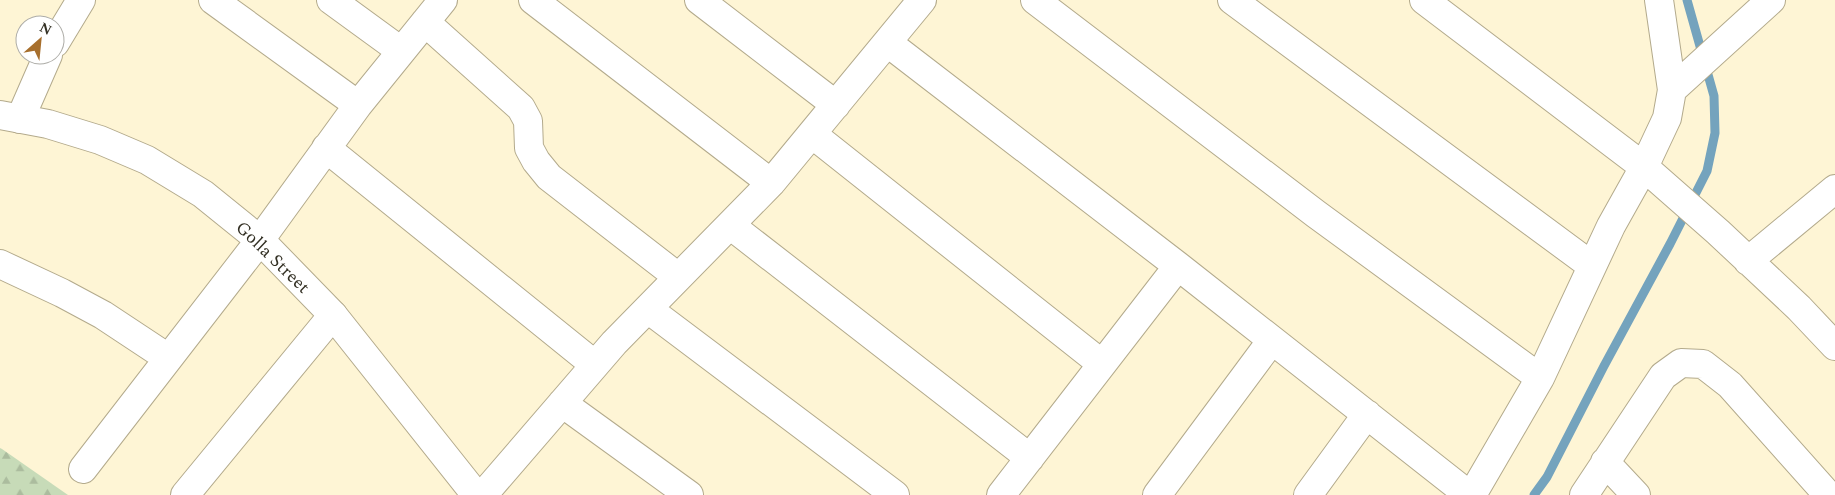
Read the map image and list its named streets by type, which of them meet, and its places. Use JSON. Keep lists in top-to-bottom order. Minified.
{"streets":{"street":["Golla Street"]},"north":"top right"}
